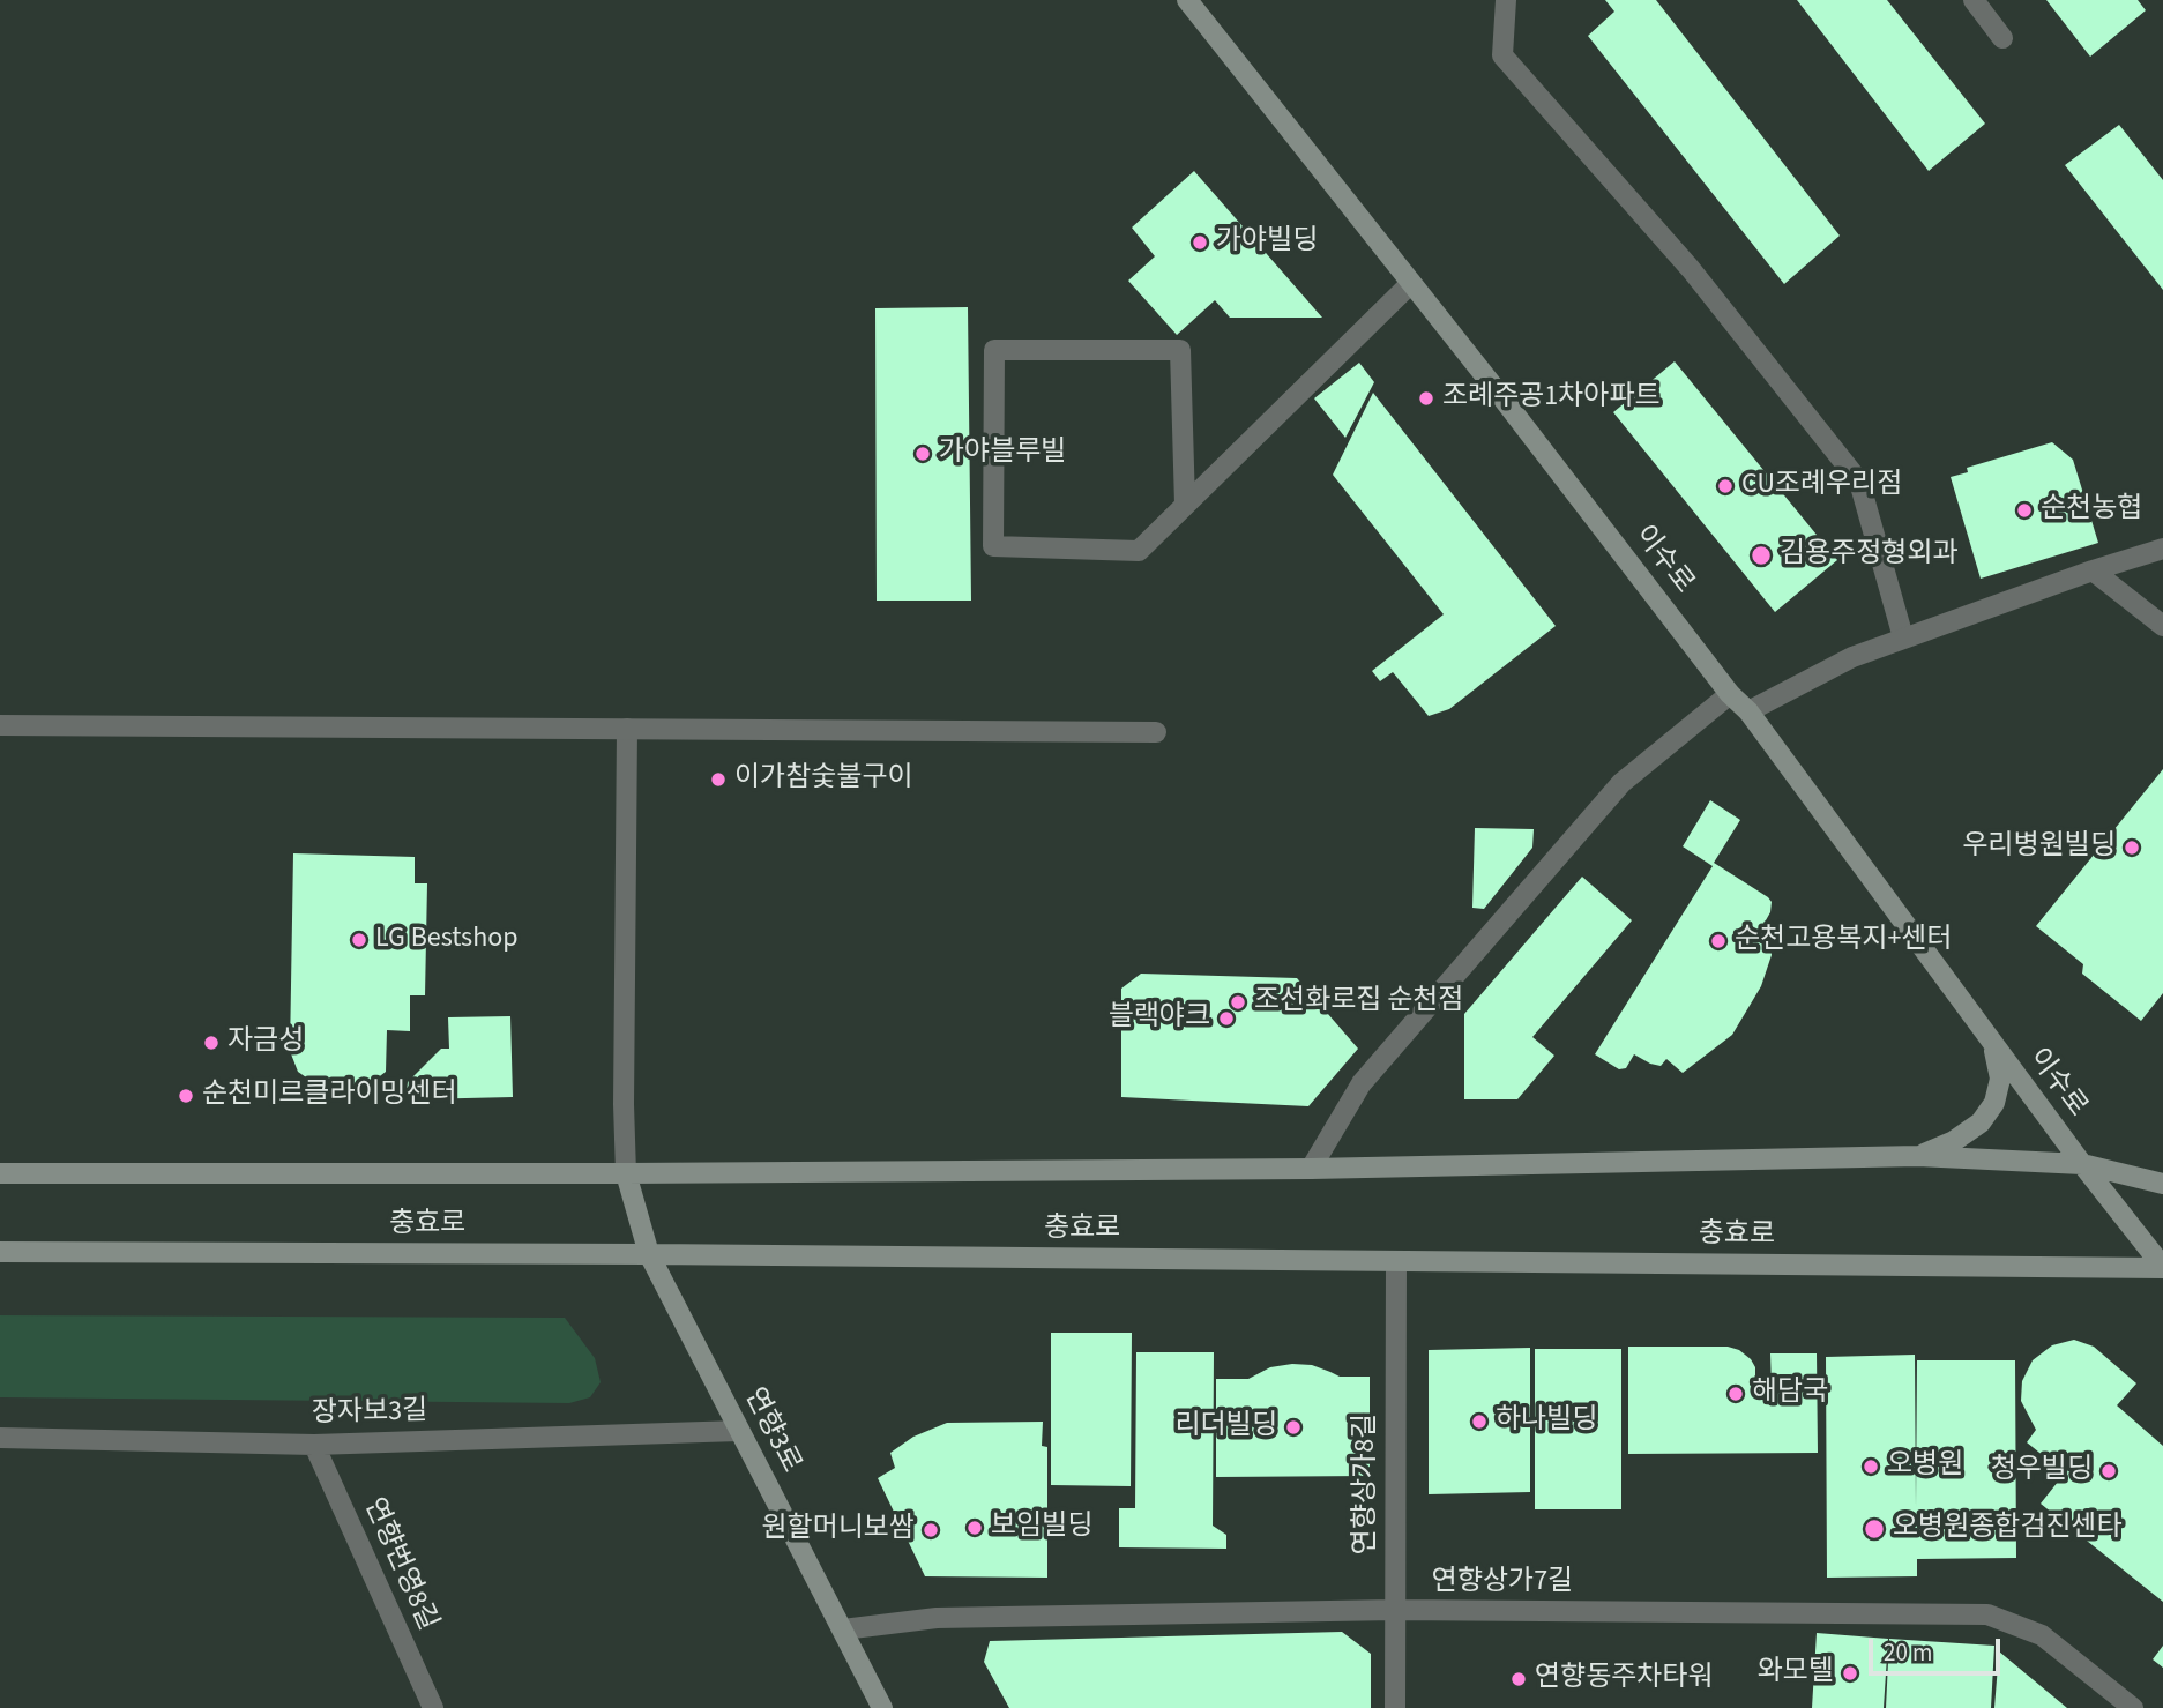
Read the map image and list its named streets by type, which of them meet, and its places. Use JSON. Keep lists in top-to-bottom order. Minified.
{"streets":{"main road":["이수로","충효로","연향3로"],"street":["장자보3길","연향상가8길","연향번영8길","연향상가7길"]},"crossings":[["이수로","충효로"],["충효로","연향3로"],["충효로","연향상가8길"],["장자보3길","연향3로"],["장자보3길","연향번영8길"],["연향3로","연향상가7길"],["연향상가8길","연향상가7길"]],"places":["가야빌딩","조례주공1차아파트","가야블루빌","CU조례우리점","순천농협","김용주정형외과","이가참숯불구이","우리병원빌딩","LG Bestshop","순천고용복지+센터","조선화로집 순천점","블랙야크","자금성","순천미르클라이밍센터","해담국","하나빌딩","리더빌딩","오병원","청우빌딩","보임빌딩","오병원종합검진센타","원할머니보쌈","와모텔","연향동주차타워"],"scale_bar":"20 m"}
